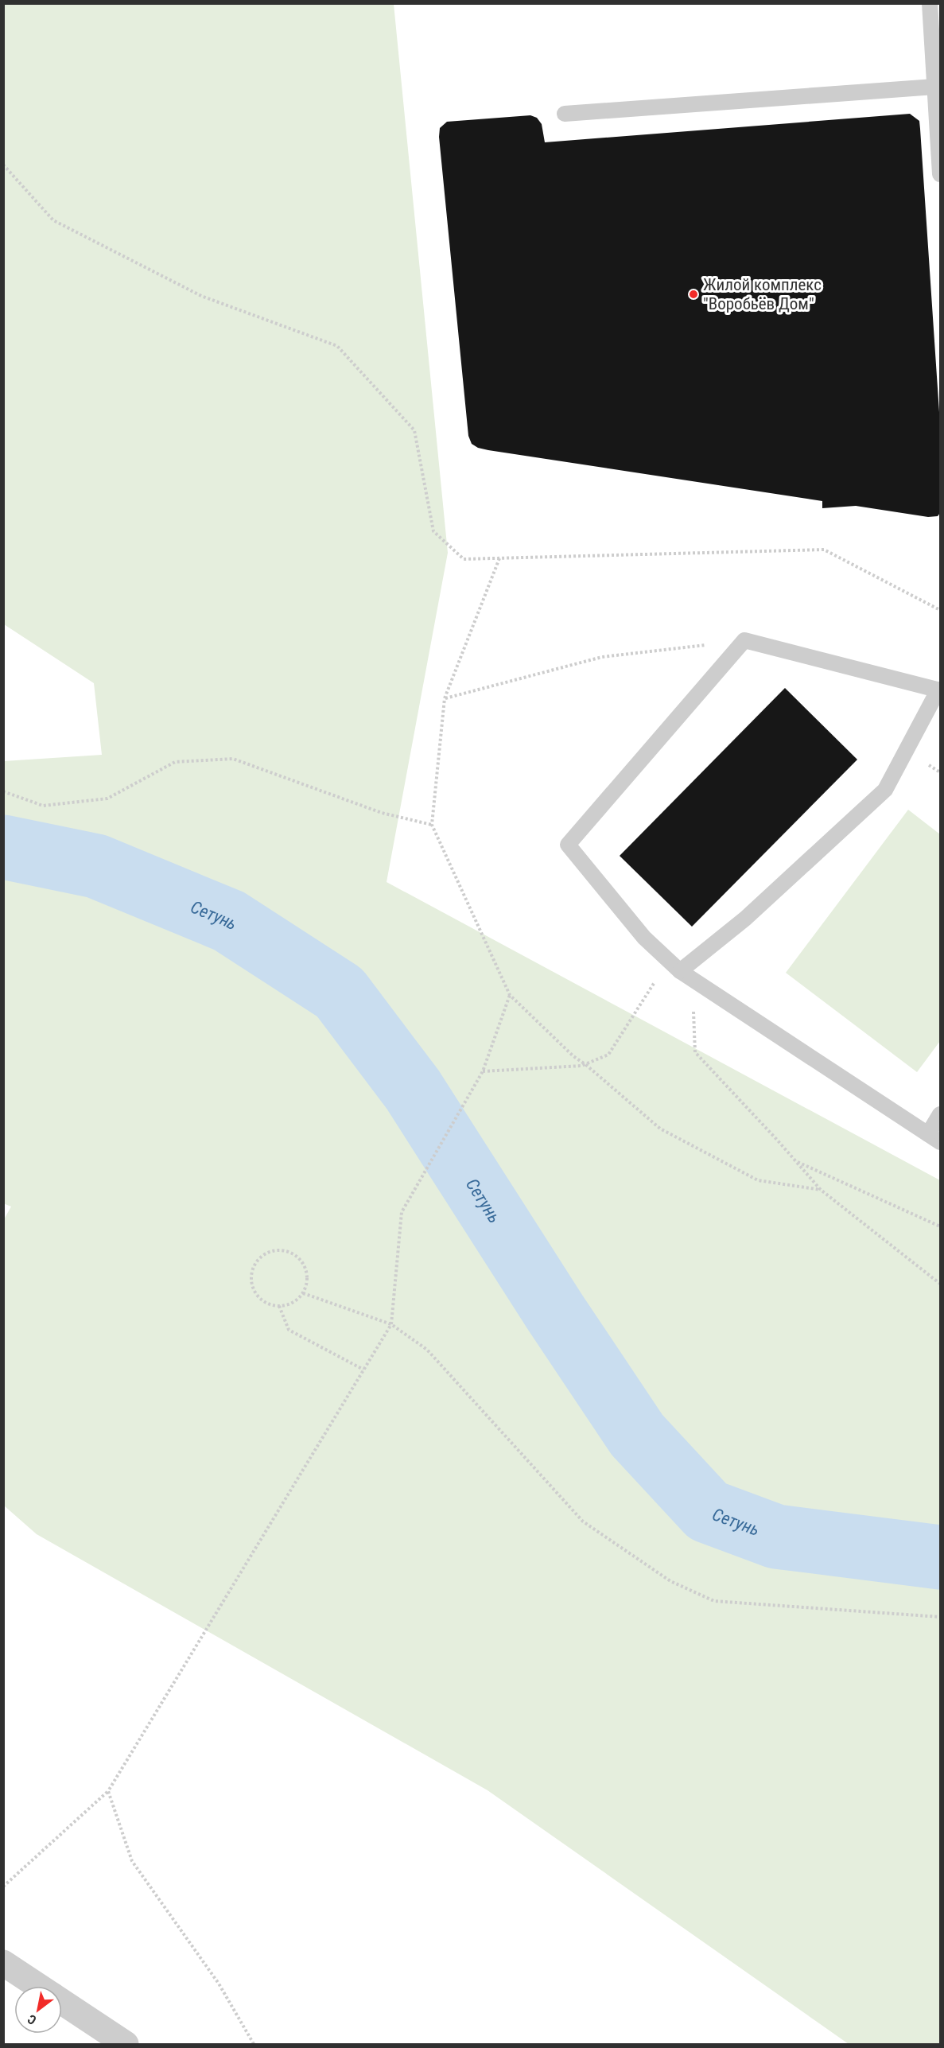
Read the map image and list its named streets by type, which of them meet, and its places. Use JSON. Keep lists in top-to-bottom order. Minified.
{"water":["Сетунь"],"places":["Жилой комплекс \"Воробьёв Дом\""],"north":"bottom left"}
